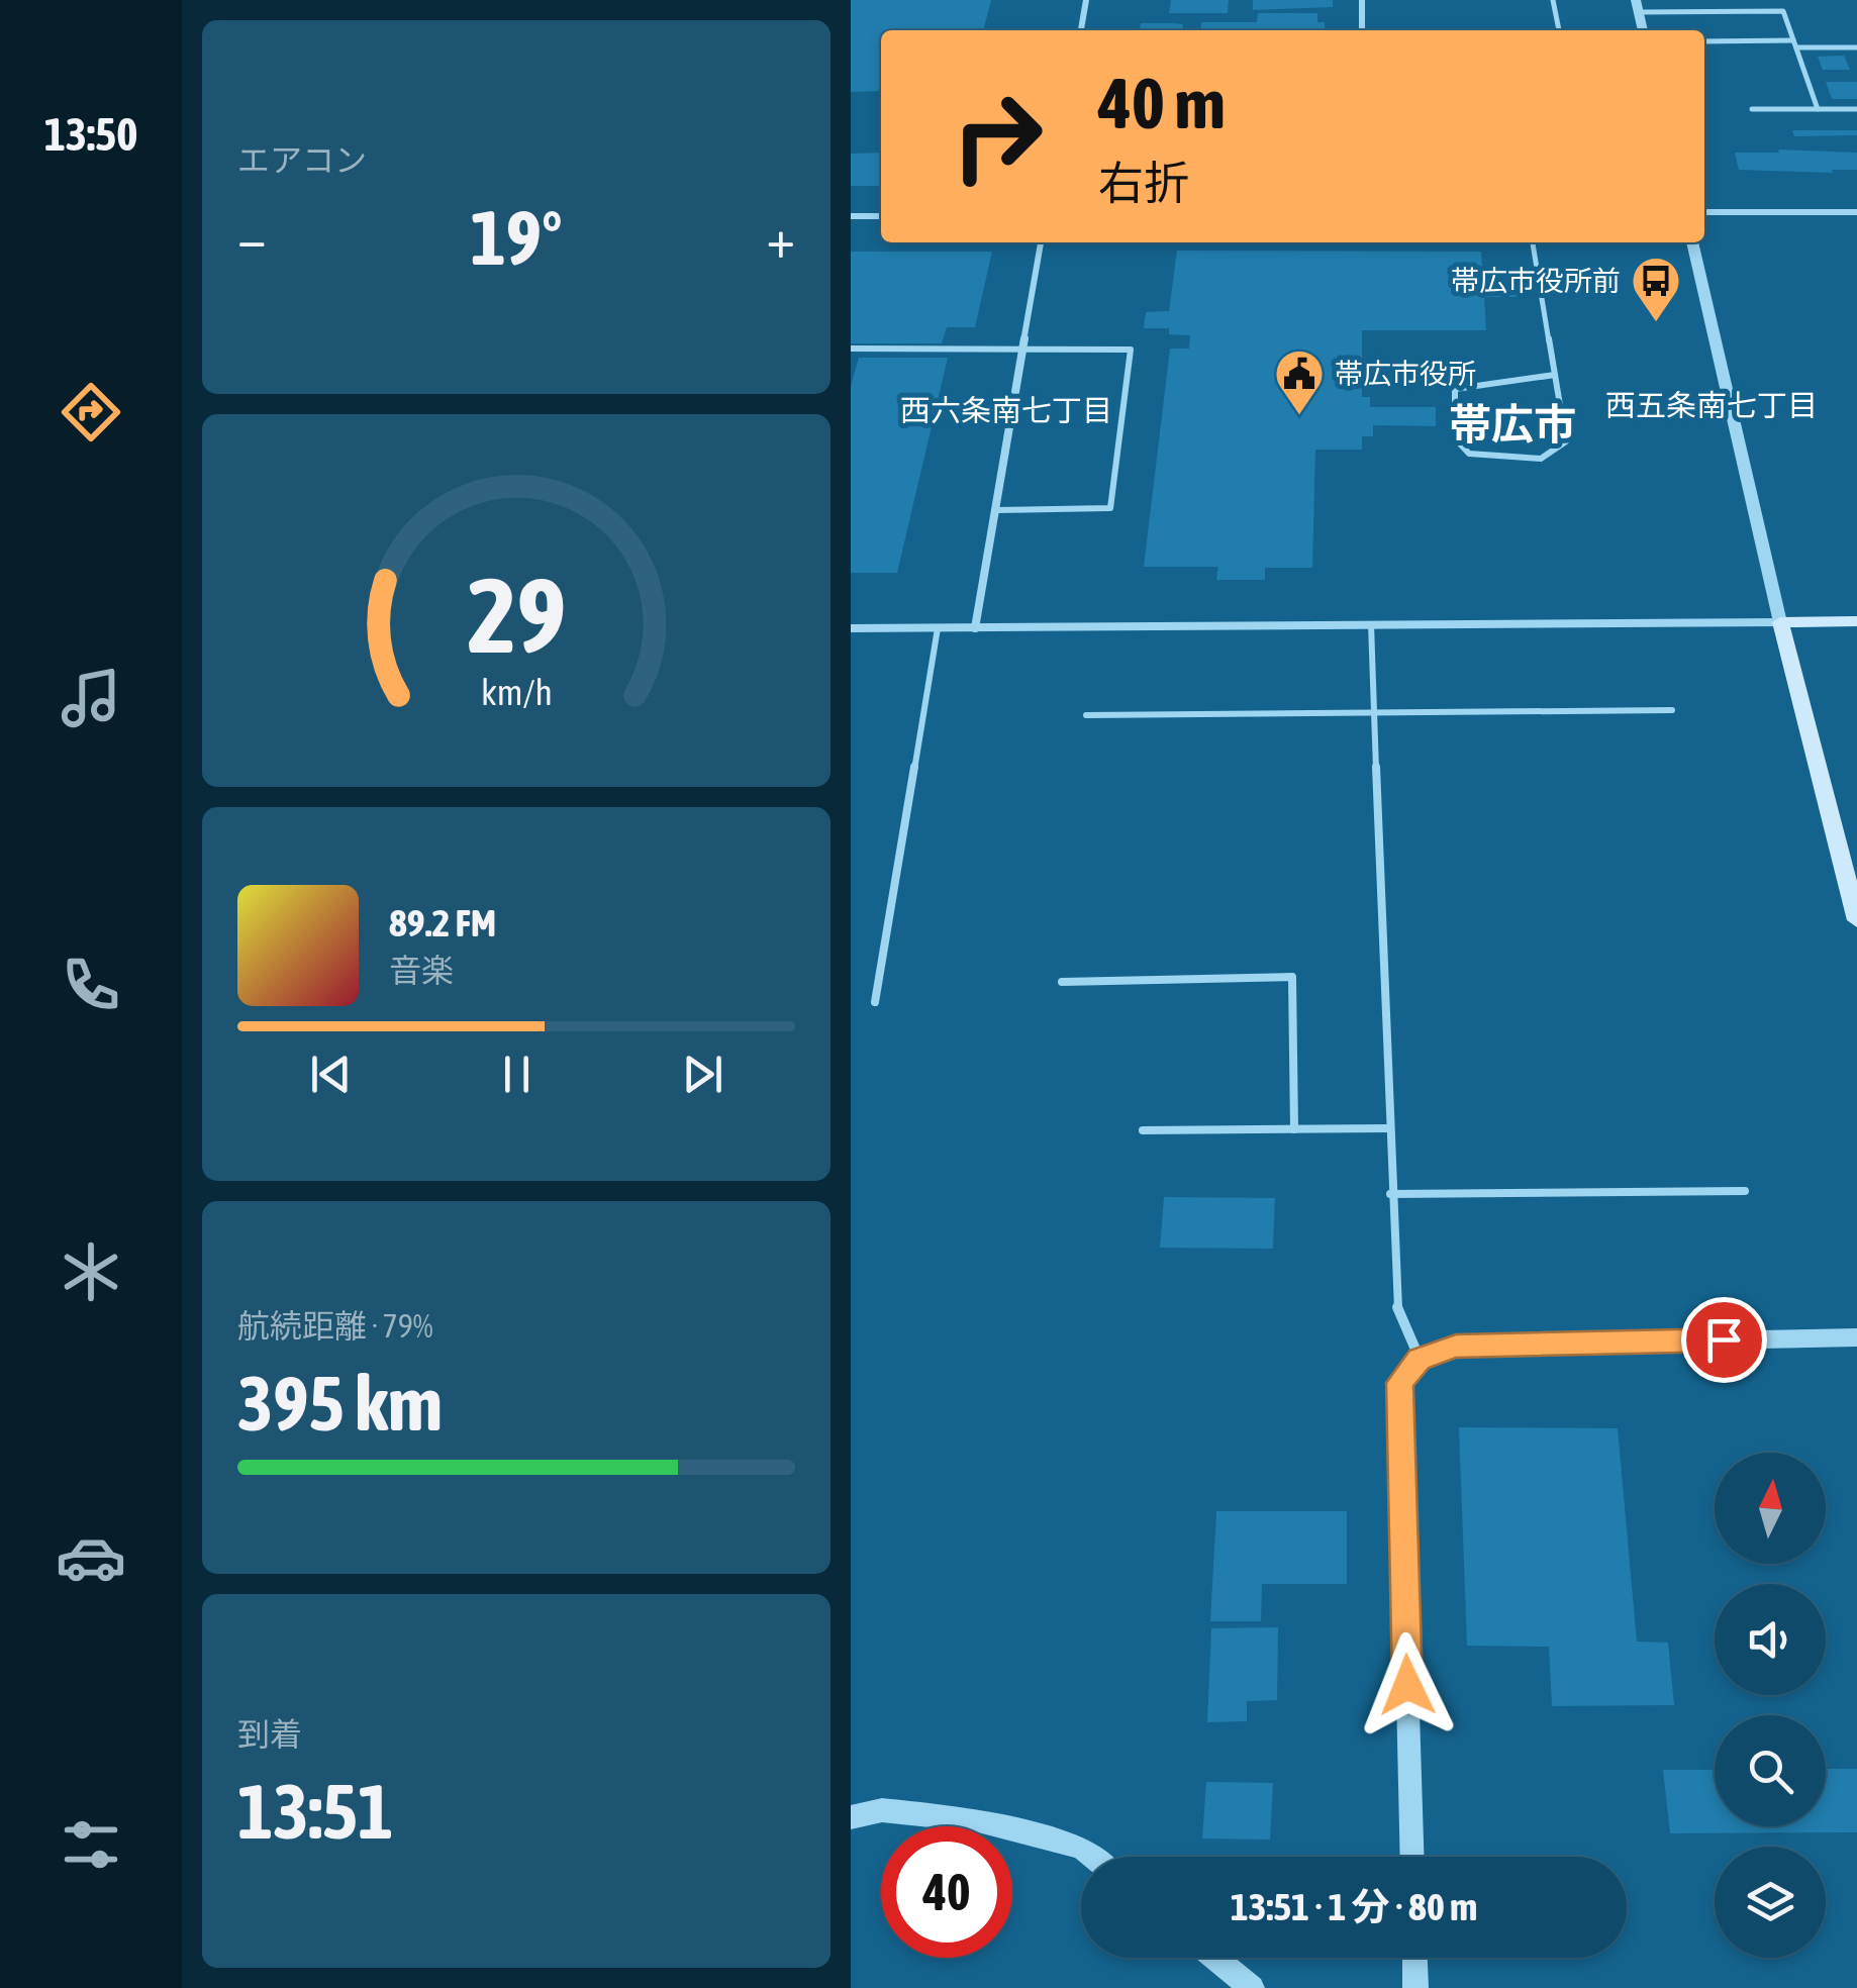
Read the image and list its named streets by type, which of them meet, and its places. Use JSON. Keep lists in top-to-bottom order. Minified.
{"districts":["西五条南七丁目","西六条南七丁目","帯広市"],"places":{"bus stop":["帯広市役所前"],"public building":["帯広市役所"]},"north":"top","page":{"tabs":"13:50","tile":["エアコン",["航続距離 · 79%","395 km"],["到着","13:51"]],"turn":["40 m","右折"],"heat":["−","19°","+"],"song":["89.2 FM","音楽"],"limit":"40","trip":"13:51 · 1 分 · 80 m","gauge":["29","km/h"]}}
